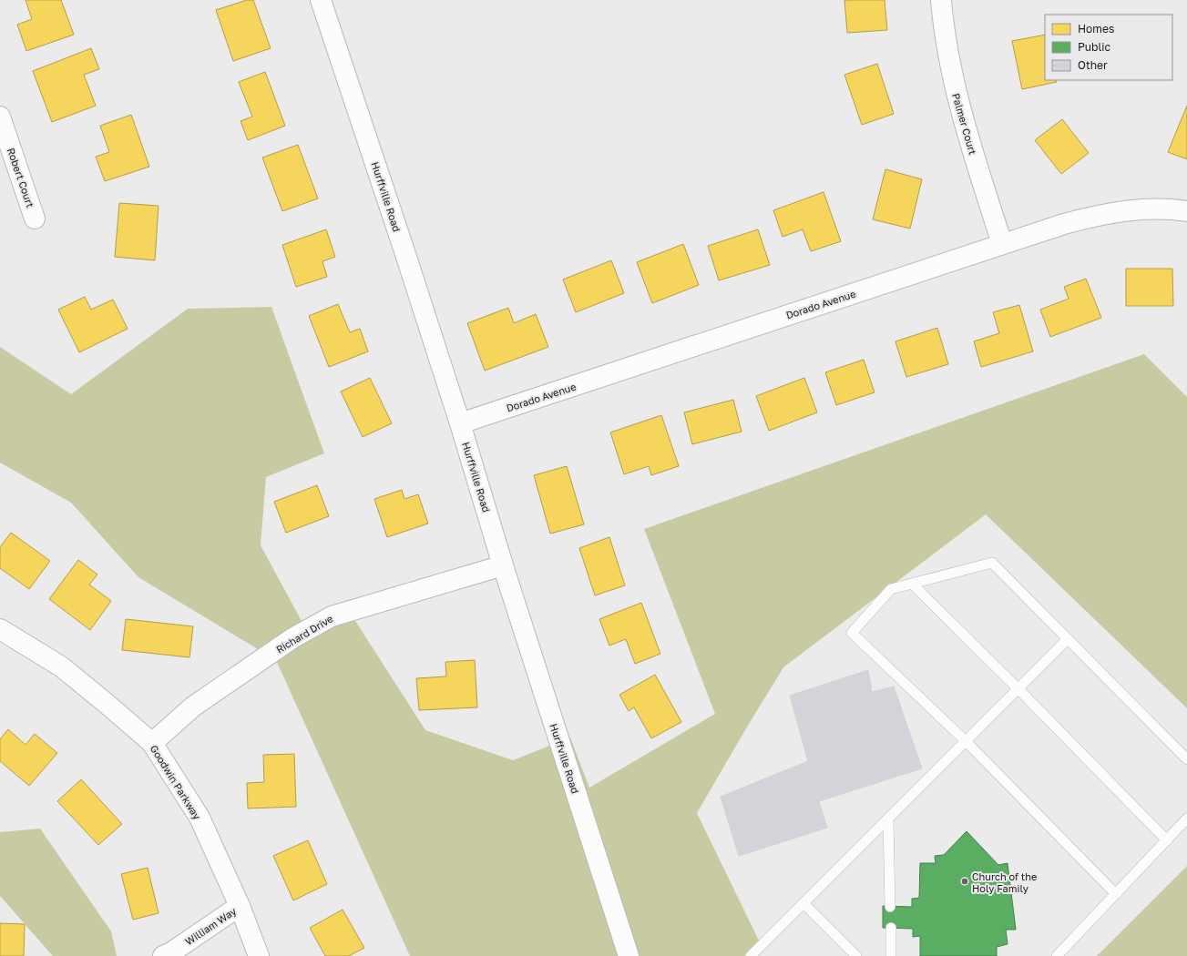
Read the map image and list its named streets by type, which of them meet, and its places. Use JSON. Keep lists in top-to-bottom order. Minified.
{"streets":{"street":["Palmer Court","Robert Court","Hurffville Road","Dorado Avenue","Richard Drive","Goodwin Parkway","William Way"]},"crossings":[["Palmer Court","Dorado Avenue"],["Hurffville Road","Dorado Avenue"],["Hurffville Road","Richard Drive"],["Richard Drive","Goodwin Parkway"],["Goodwin Parkway","William Way"]],"places":["Church of the Holy Family"],"legend":["Homes","Public","Other"]}
